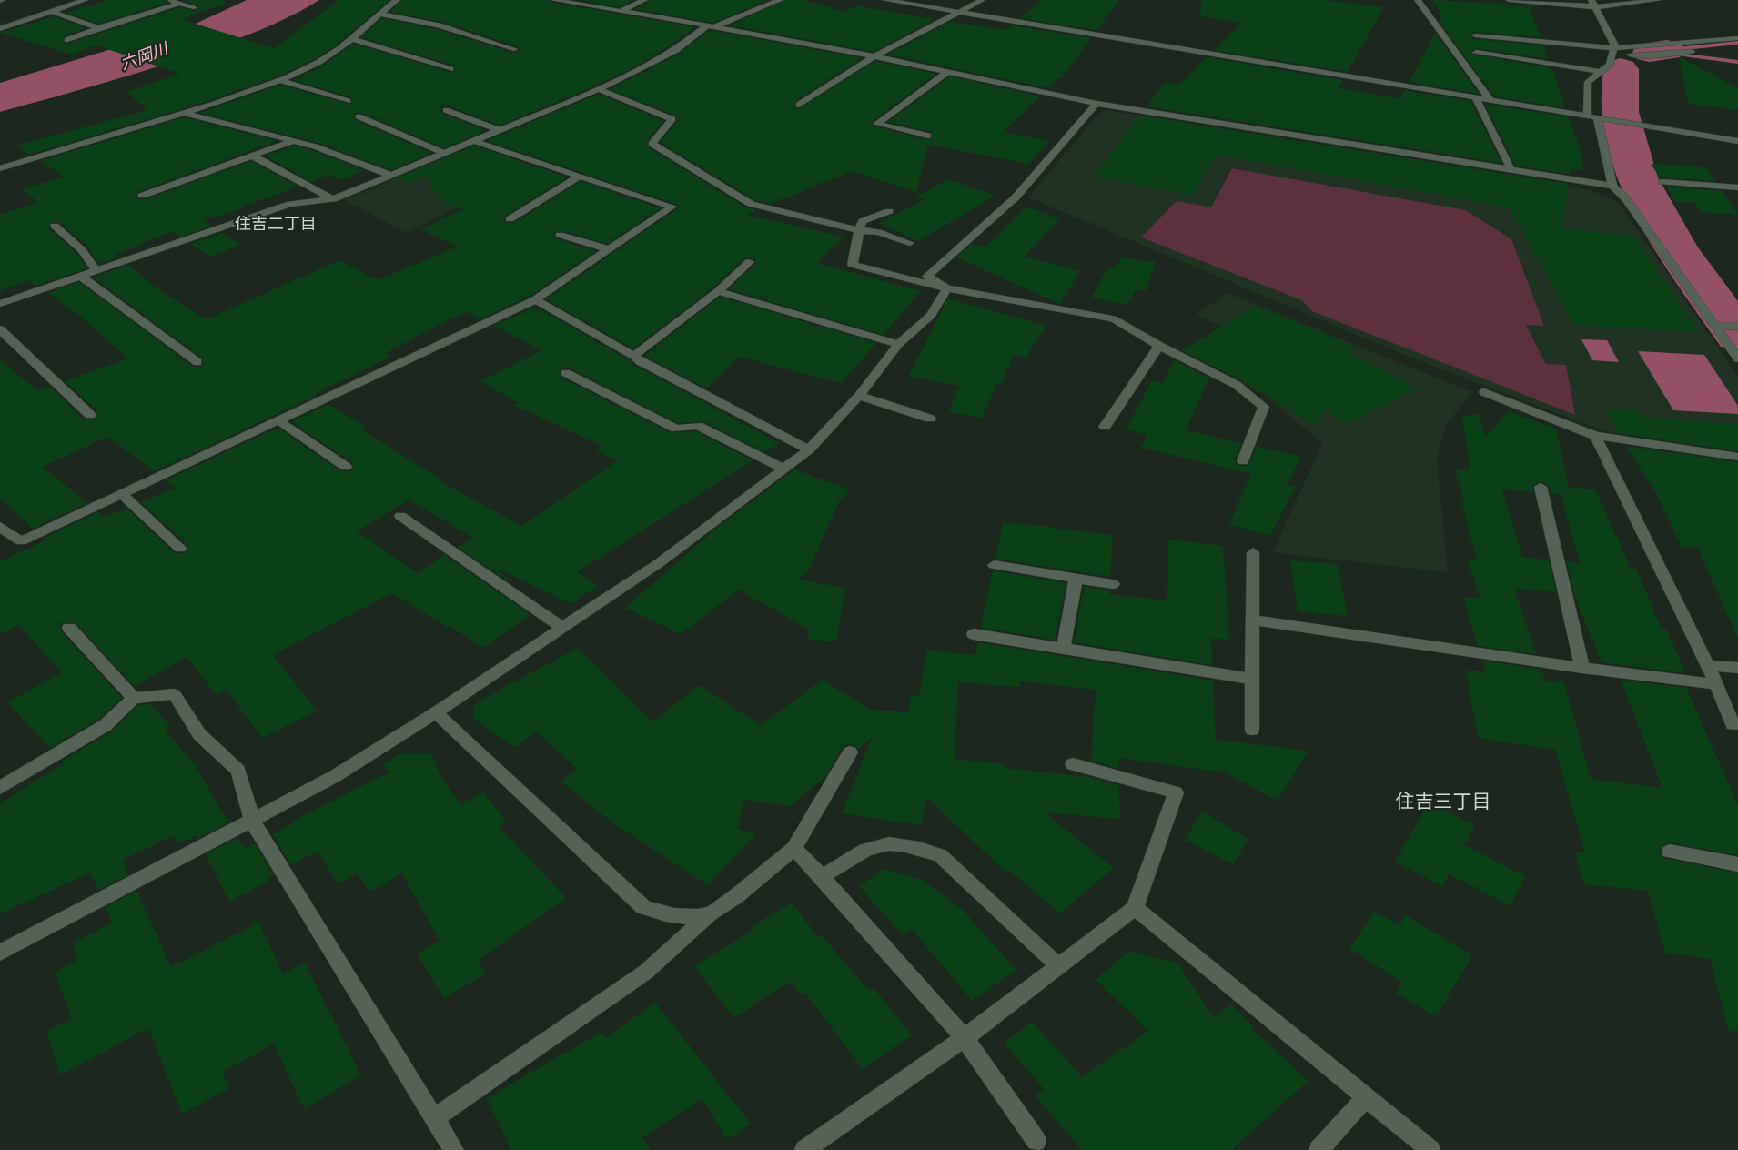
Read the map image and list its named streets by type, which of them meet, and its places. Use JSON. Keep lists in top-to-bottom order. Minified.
{"districts":["住吉二丁目","住吉三丁目"],"water":["六岡川"]}
